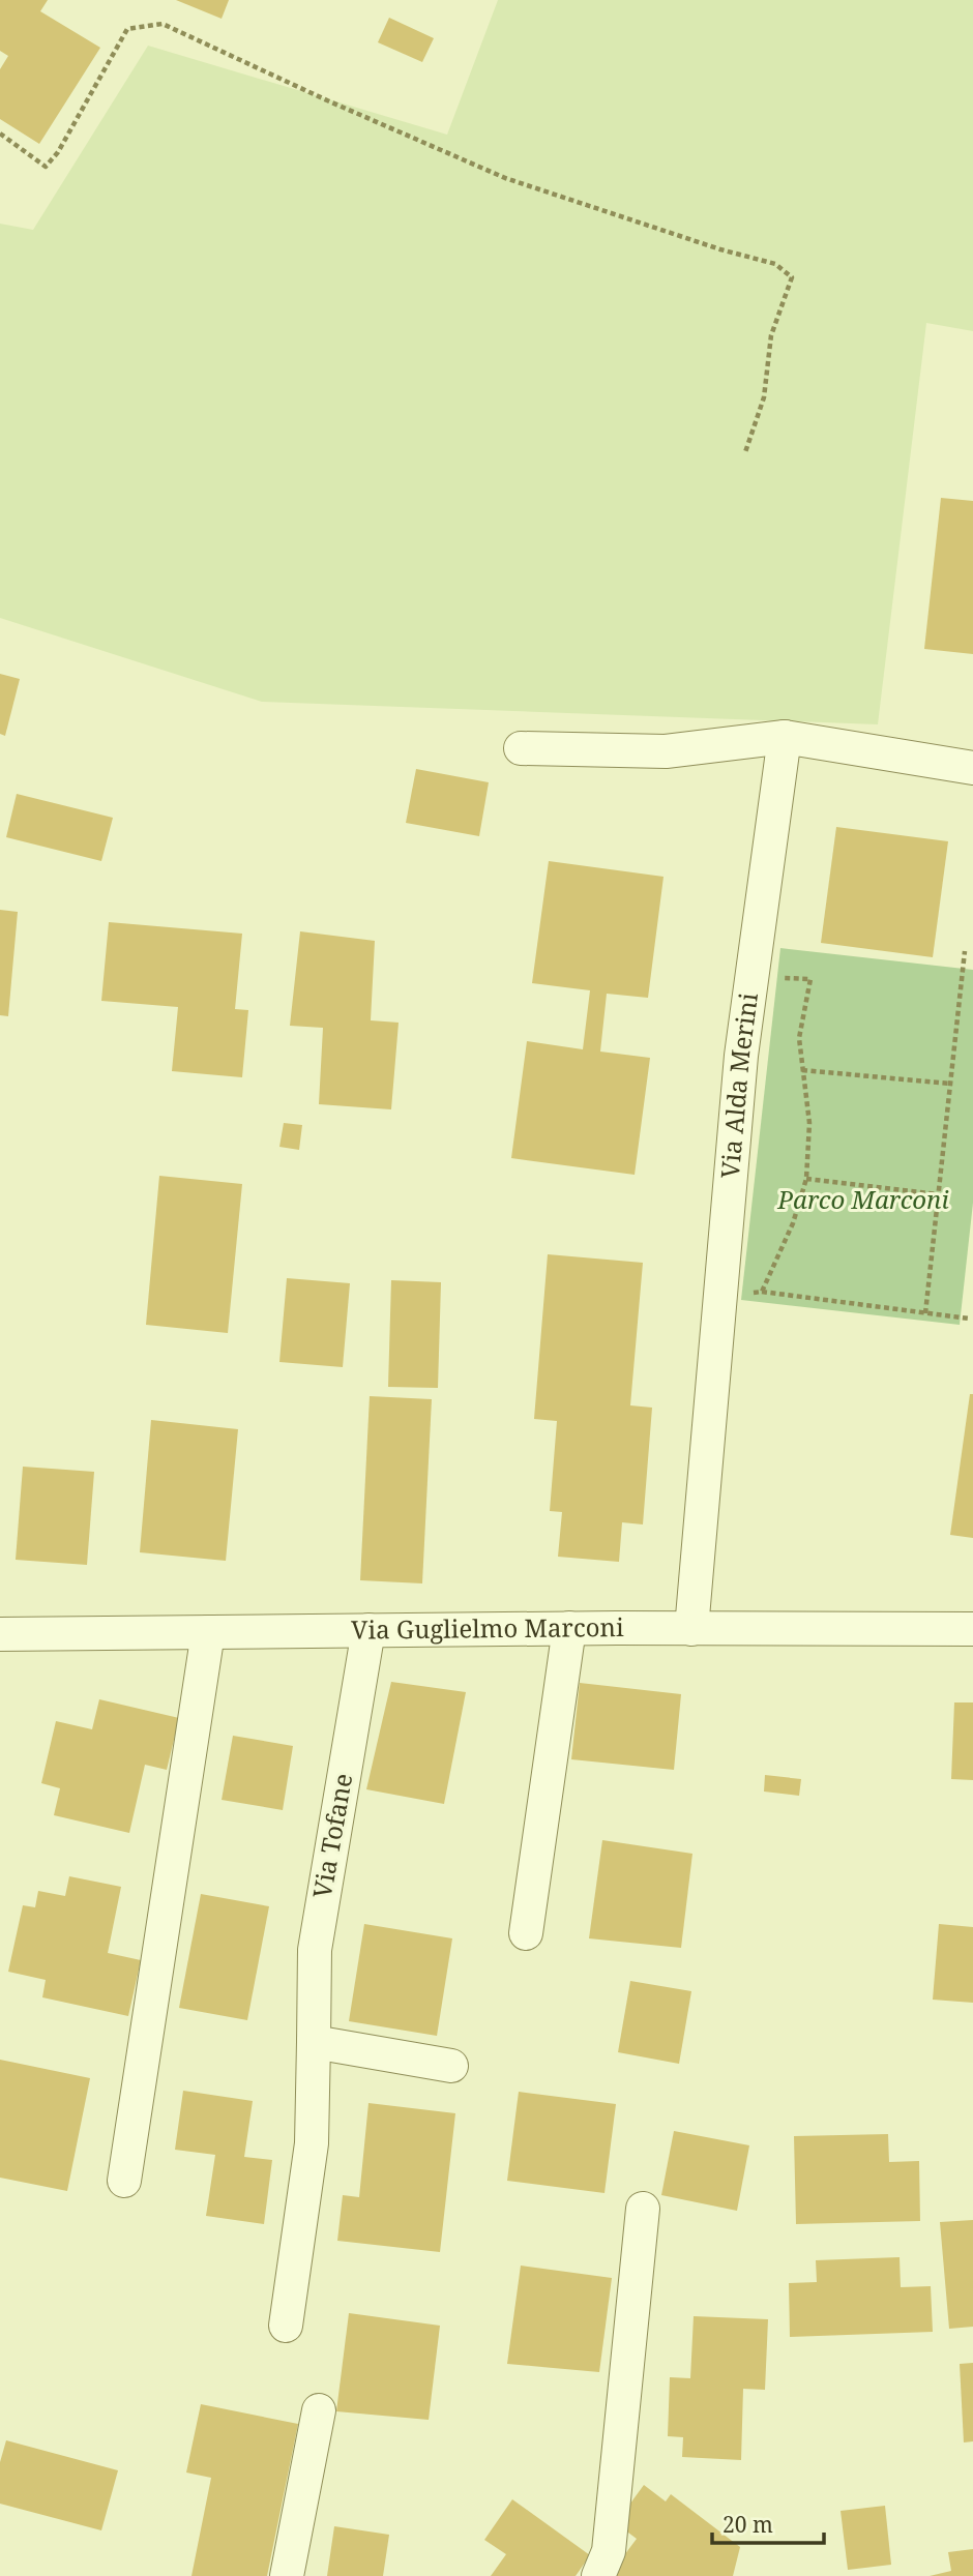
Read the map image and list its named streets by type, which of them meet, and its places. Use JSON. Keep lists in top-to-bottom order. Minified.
{"streets":{"street":["Via Alda Merini","Via Guglielmo Marconi","Via Tofane"]},"crossings":[["Via Alda Merini","Via Guglielmo Marconi"],["Via Guglielmo Marconi","Via Tofane"]],"parks":["Parco Marconi"],"scale_bar":"20 m"}
